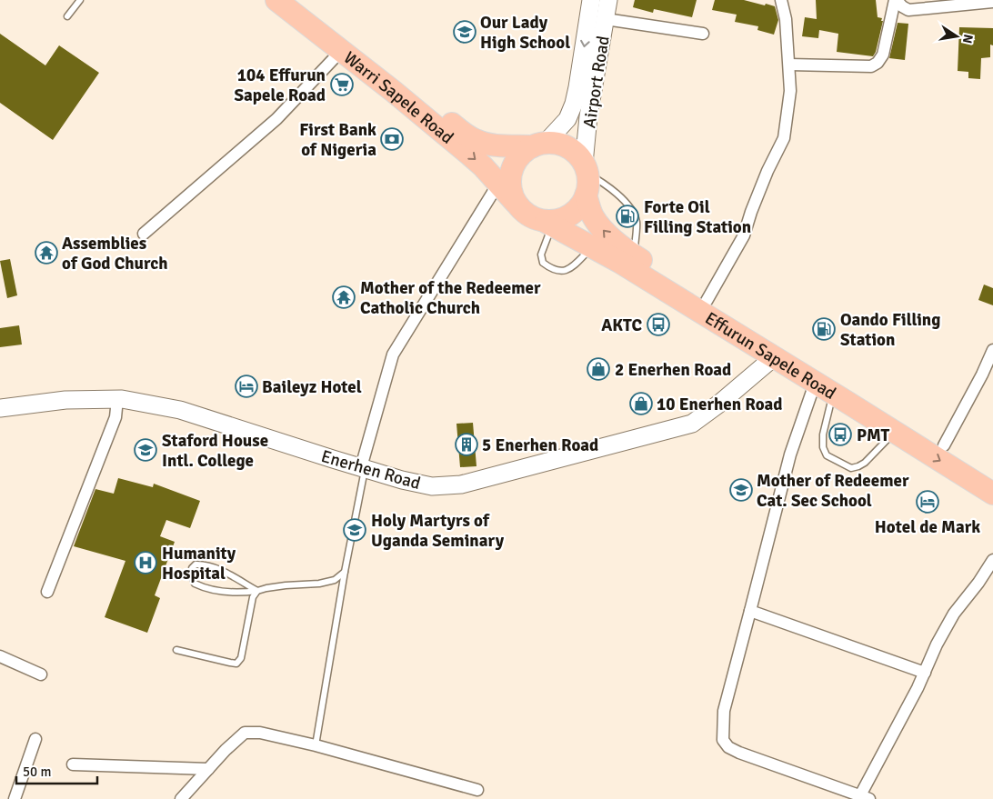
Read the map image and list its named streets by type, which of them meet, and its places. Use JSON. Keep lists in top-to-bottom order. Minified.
{"streets":{"highway":["Warri Sapele Road","Effurun Sapele Road"],"street":["Airport Road","Enerhen Road"]},"crossings":[["Airport Road","Warri Sapele Road"],["Airport Road","Effurun Sapele Road"],["Warri Sapele Road","Effurun Sapele Road"],["Effurun Sapele Road","Enerhen Road"]],"places":{"school or university":["Our Lady High School","Staford House Intl. College","Mother of Redeemer Cat. Sec School","Holy Martyrs of Uganda Seminary"],"supermarket":["104 Effurun Sapele Road"],"bank":["First Bank of Nigeria"],"fuel station":["Forte Oil Filling Station","Oando Filling Station"],"temple":["Assemblies of God Church","Mother of the Redeemer Catholic Church"],"bus stop":["AKTC","PMT"],"shop":["2 Enerhen Road","10 Enerhen Road"],"hotel":["Baileyz Hotel","Hotel de Mark"],"building":["5 Enerhen Road"],"hospital":["Humanity Hospital"]},"scale_bar":"50 m","north":"right"}
